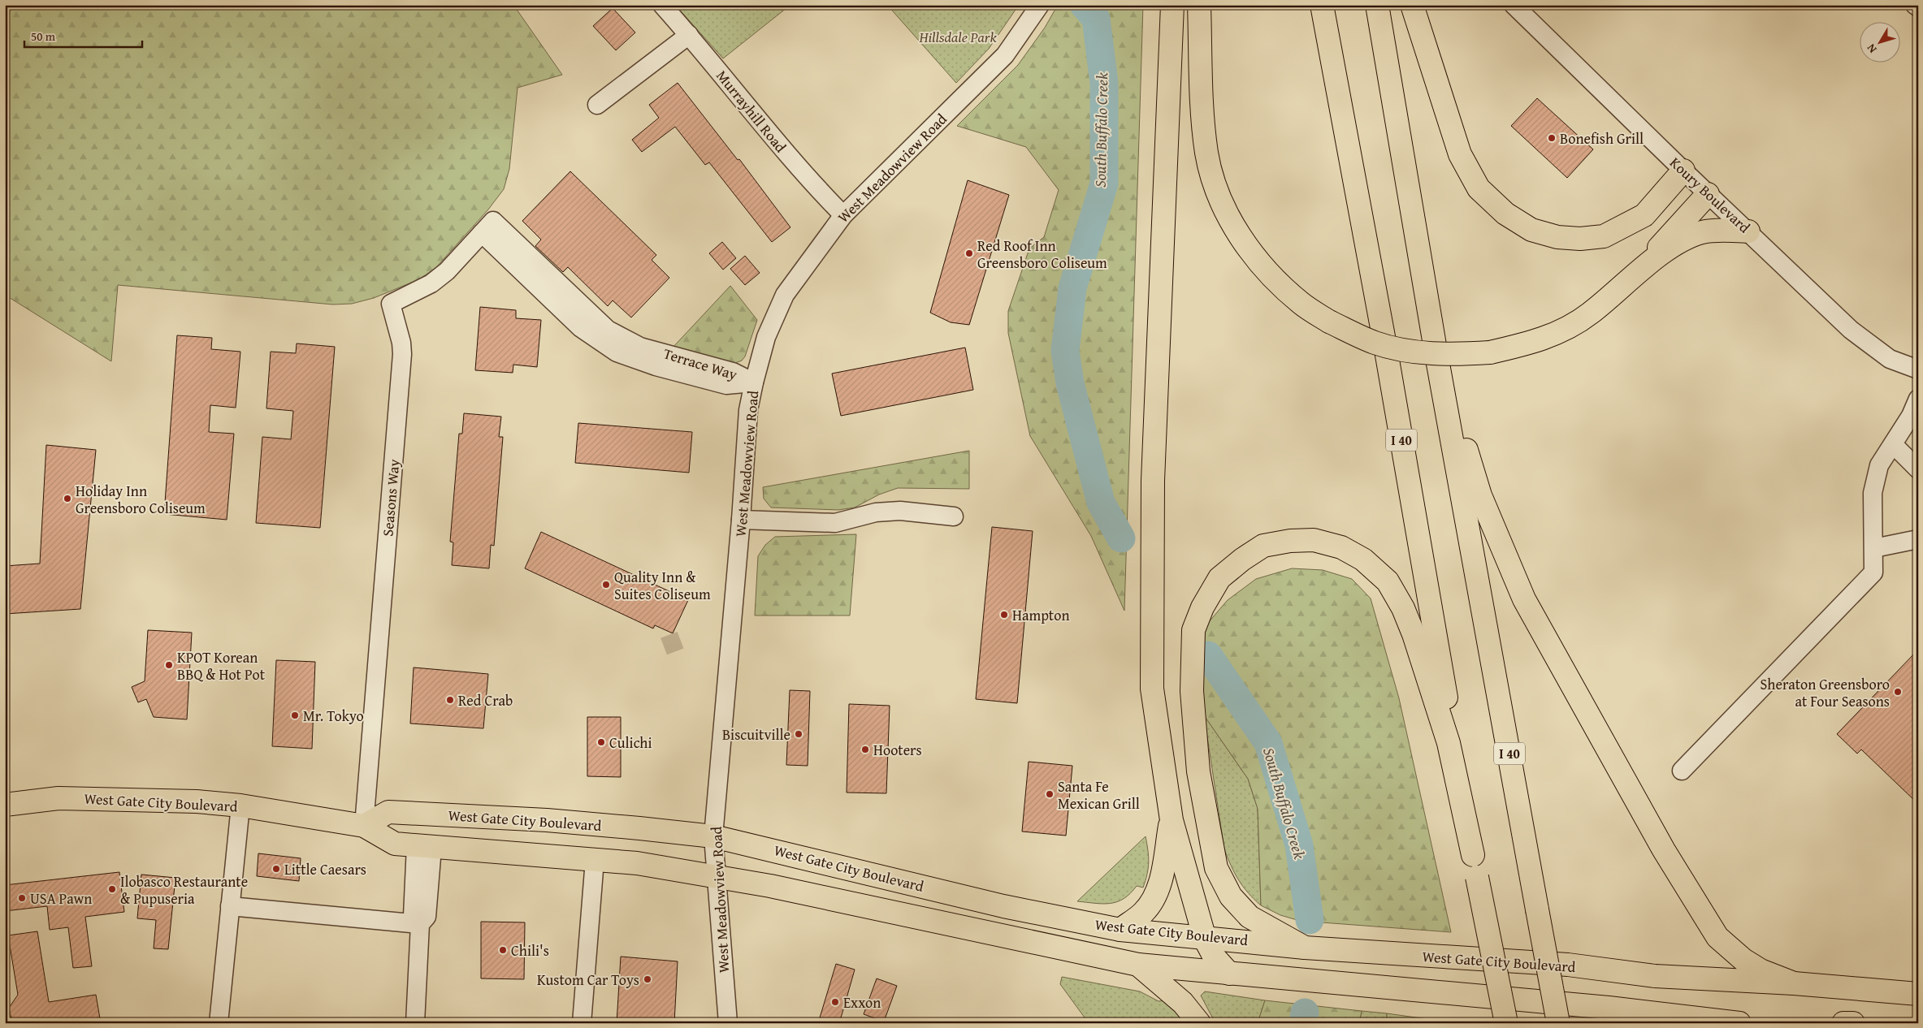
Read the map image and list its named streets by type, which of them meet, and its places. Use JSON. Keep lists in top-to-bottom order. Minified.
{"streets":{"main road":["I 40","West Gate City Boulevard"],"street":["Murrayhill Road","West Meadowview Road","Koury Boulevard","Terrace Way","Seasons Way"]},"crossings":[["Murrayhill Road","West Meadowview Road"],["West Meadowview Road","Terrace Way"],["West Meadowview Road","West Gate City Boulevard"],["Terrace Way","Seasons Way"],["Seasons Way","West Gate City Boulevard"]],"water":["South Buffalo Creek"],"parks":["Hillsdale Park"],"places":["Bonefish Grill","Red Roof Inn Greensboro Coliseum","Holiday Inn Greensboro Coliseum","Quality Inn & Suites Coliseum","Hampton","KPOT Korean BBQ & Hot Pot","Sheraton Greensboro at Four Seasons","Red Crab","Mr. Tokyo","Biscuitville","Culichi","Hooters","Santa Fe Mexican Grill","Little Caesars","Ilobasco Restaurante & Pupuseria","USA Pawn","Chili's","Kustom Car Toys","Exxon"],"scale_bar":"50 m","north":"bottom left"}
